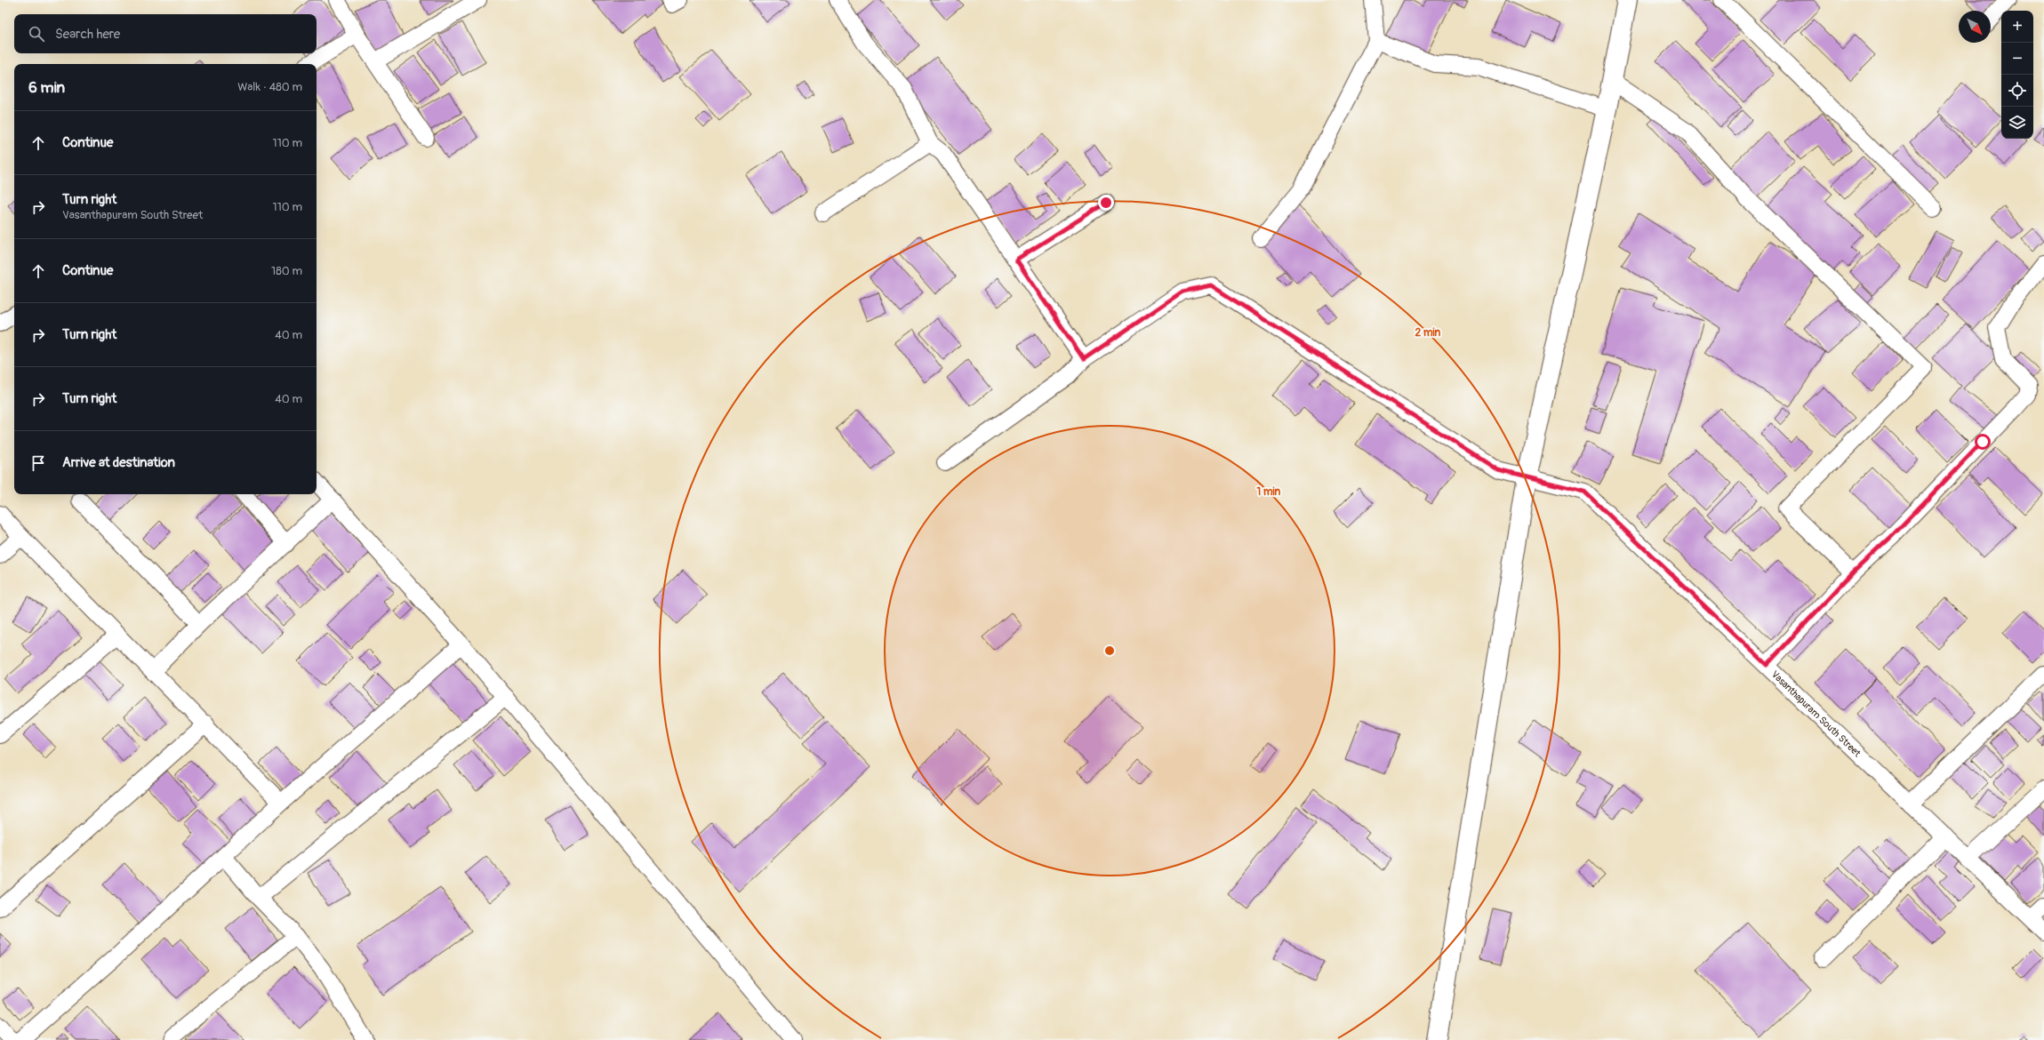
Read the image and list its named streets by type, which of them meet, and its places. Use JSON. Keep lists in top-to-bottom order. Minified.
{"streets":{"street":["Vasanthapuram South Street"]},"north":"bottom right","page":{"map_buttons":["+","−"],"search":"Search here","heading":["6 min","Walk · 480 m"],"list":[["Continue","110 m"],["Turn right","Vasanthapuram South Street","110 m"],["Continue","180 m"],["Turn right","40 m"],["Turn right","40 m"],"Arrive at destination"]},"rings":["2 min","1 min"]}
